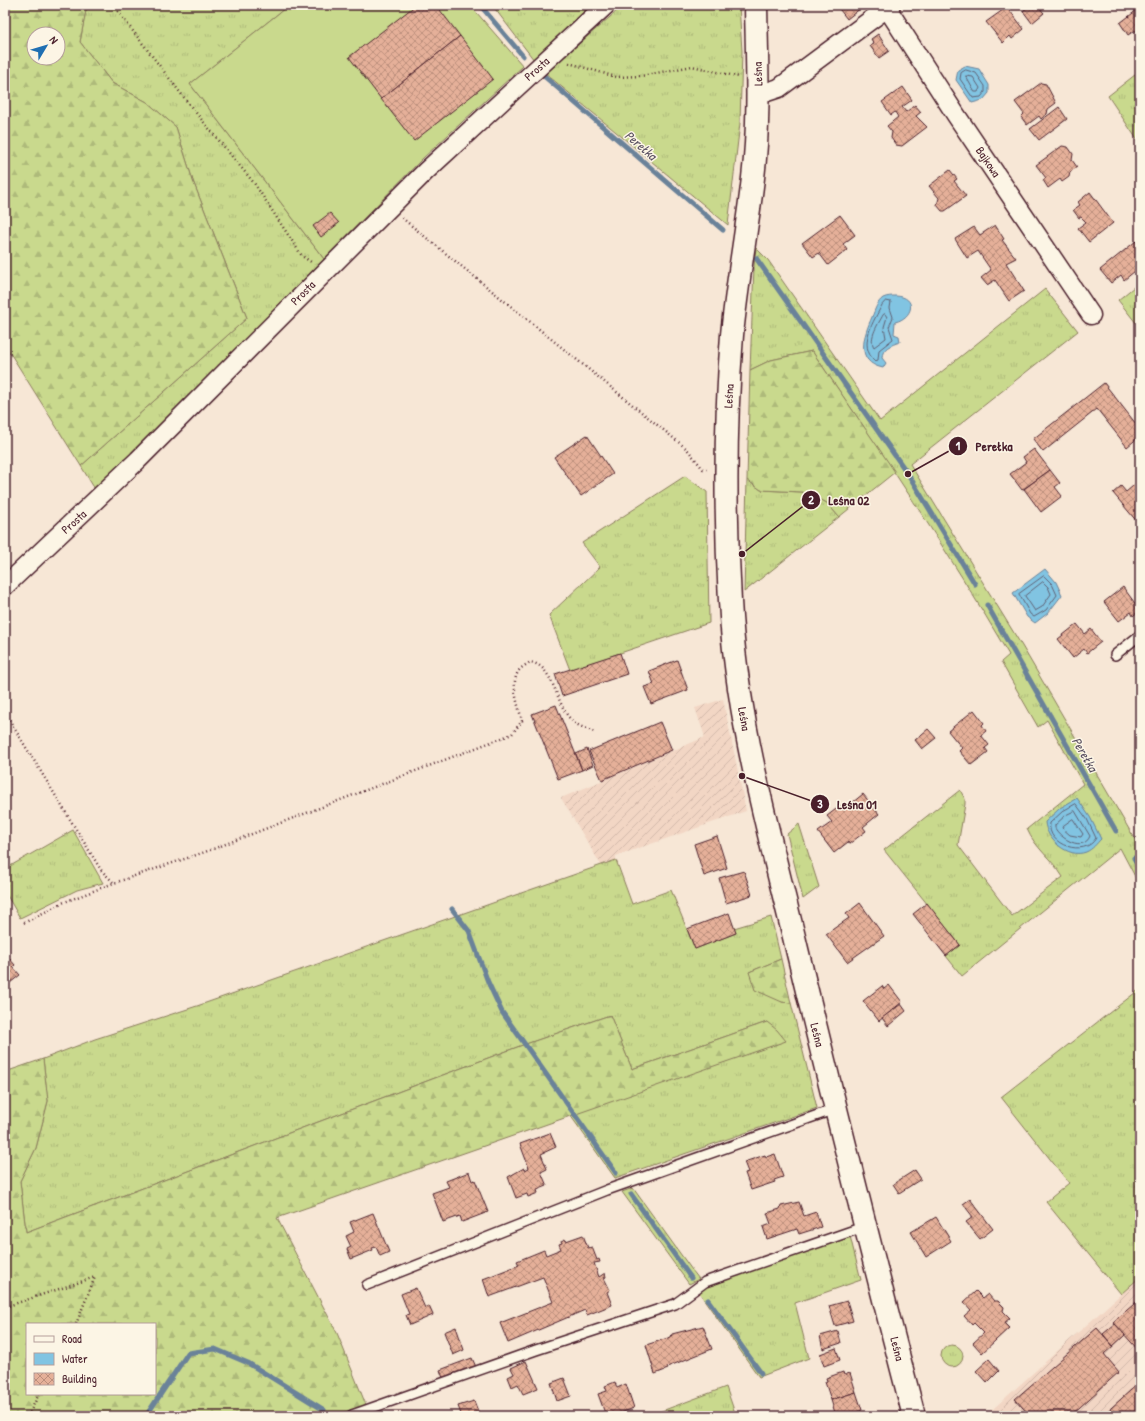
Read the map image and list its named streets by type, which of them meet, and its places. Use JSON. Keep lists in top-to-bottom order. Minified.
{"streets":{"street":["Prosta","Leśna","Bajkowa"]},"water":["Perełka"],"places":["Perełka","Leśna 02","Leśna 01"],"legend":["Road","Water","Building"],"north":"top right"}
